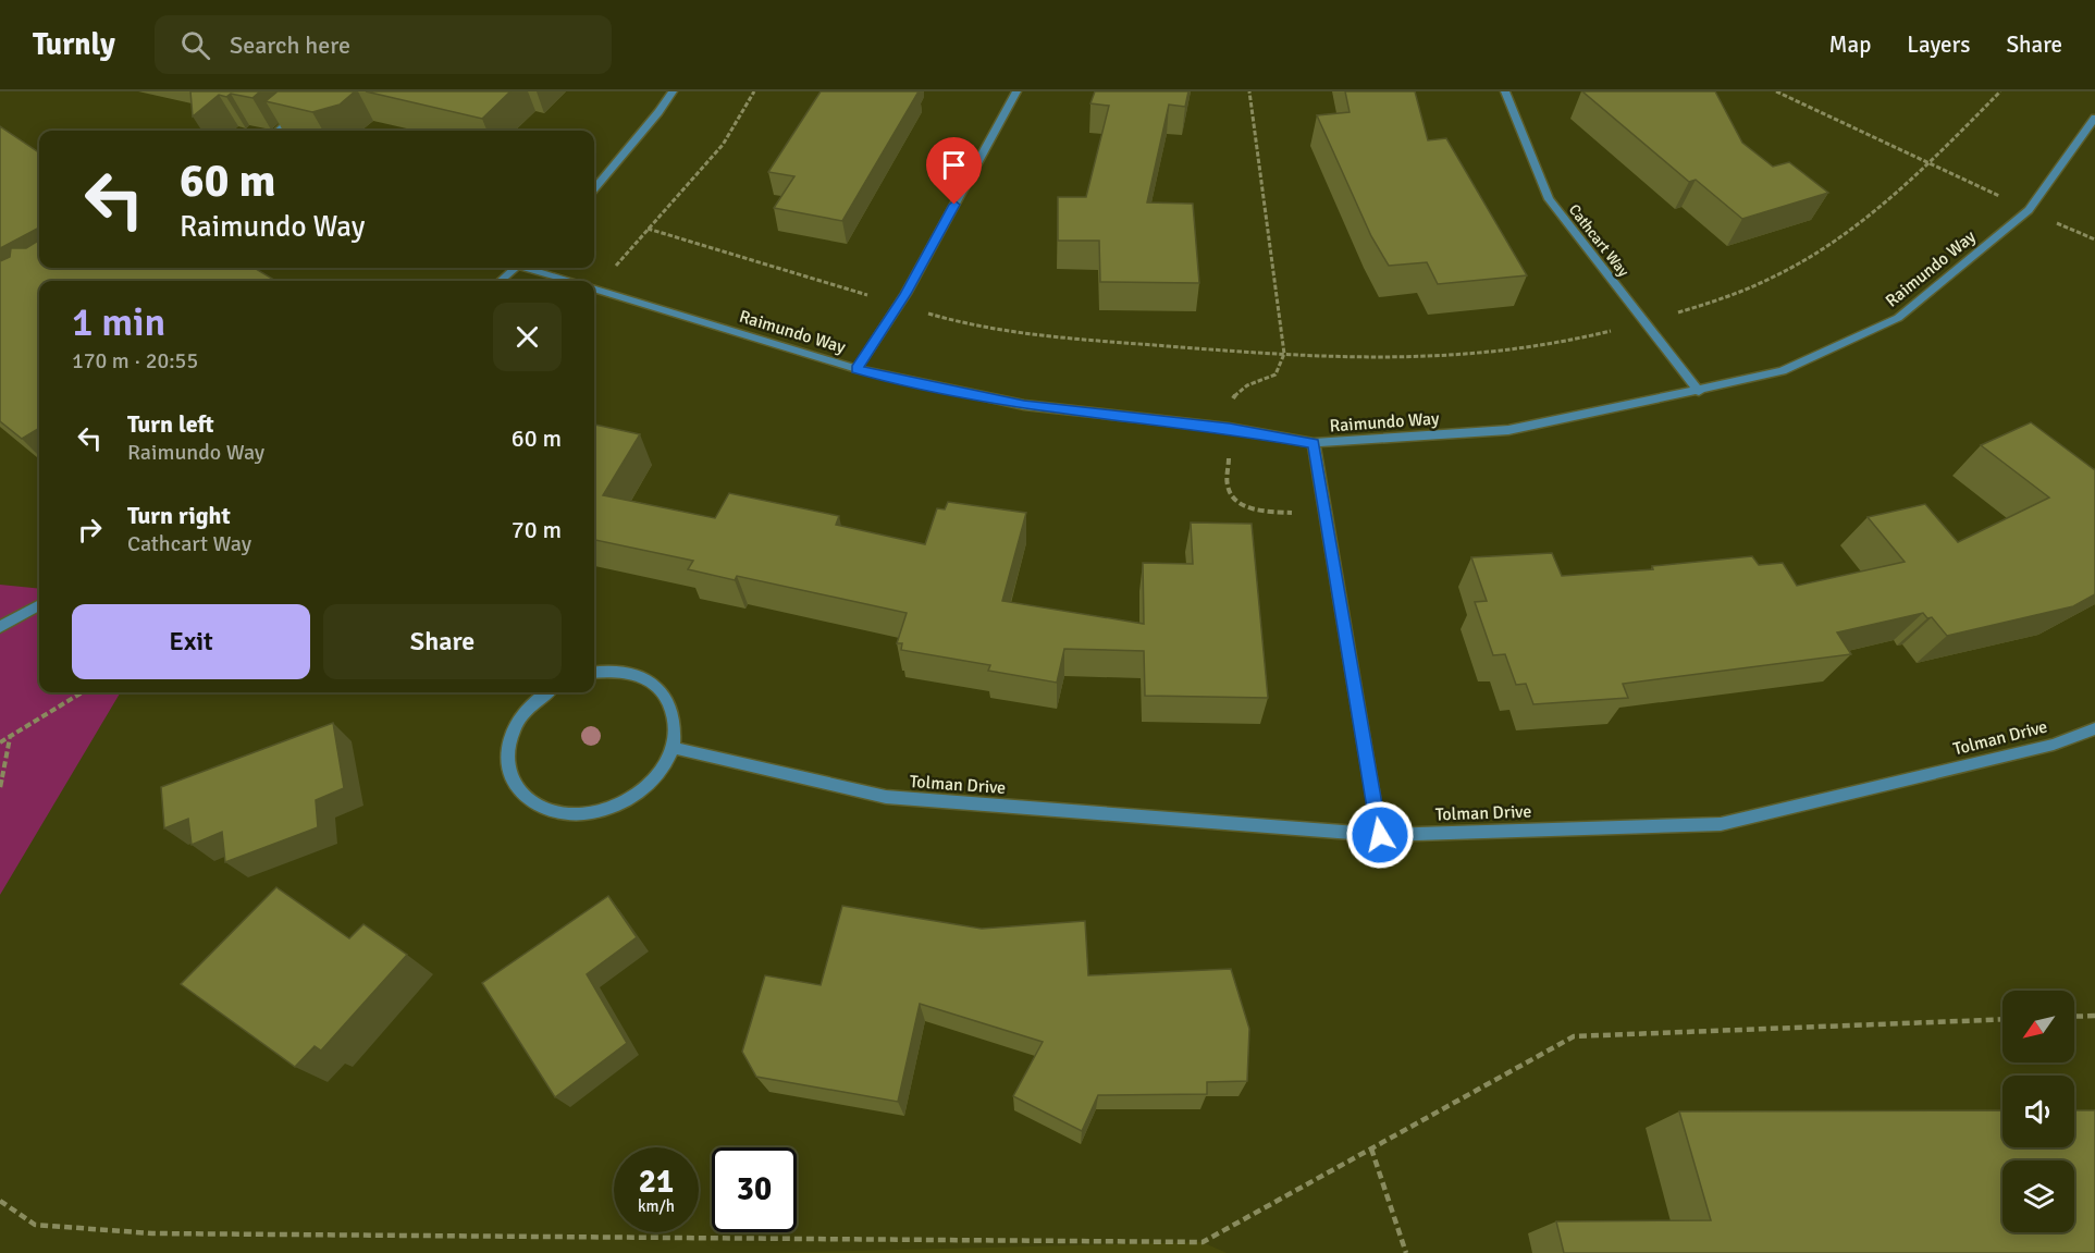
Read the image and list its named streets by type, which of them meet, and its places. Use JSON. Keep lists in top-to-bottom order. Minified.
{"streets":{"street":["Cathcart Way","Raimundo Way","Tolman Drive"]},"crossings":[["Cathcart Way","Raimundo Way"]],"north":"bottom left","page":{"header":"Turnly","search":"Search here","nav":["Map","Layers","Share"],"turn":["60 m","Raimundo Way"],"heading":["1 min","170 m · 20:55"],"list":[{"name":"Turn left","note":"Raimundo Way","value":"60 m"},{"name":"Turn right","note":"Cathcart Way","value":"70 m"}],"buttons":["Exit","Share"],"speed":"21 km/h","limit":"30"}}
